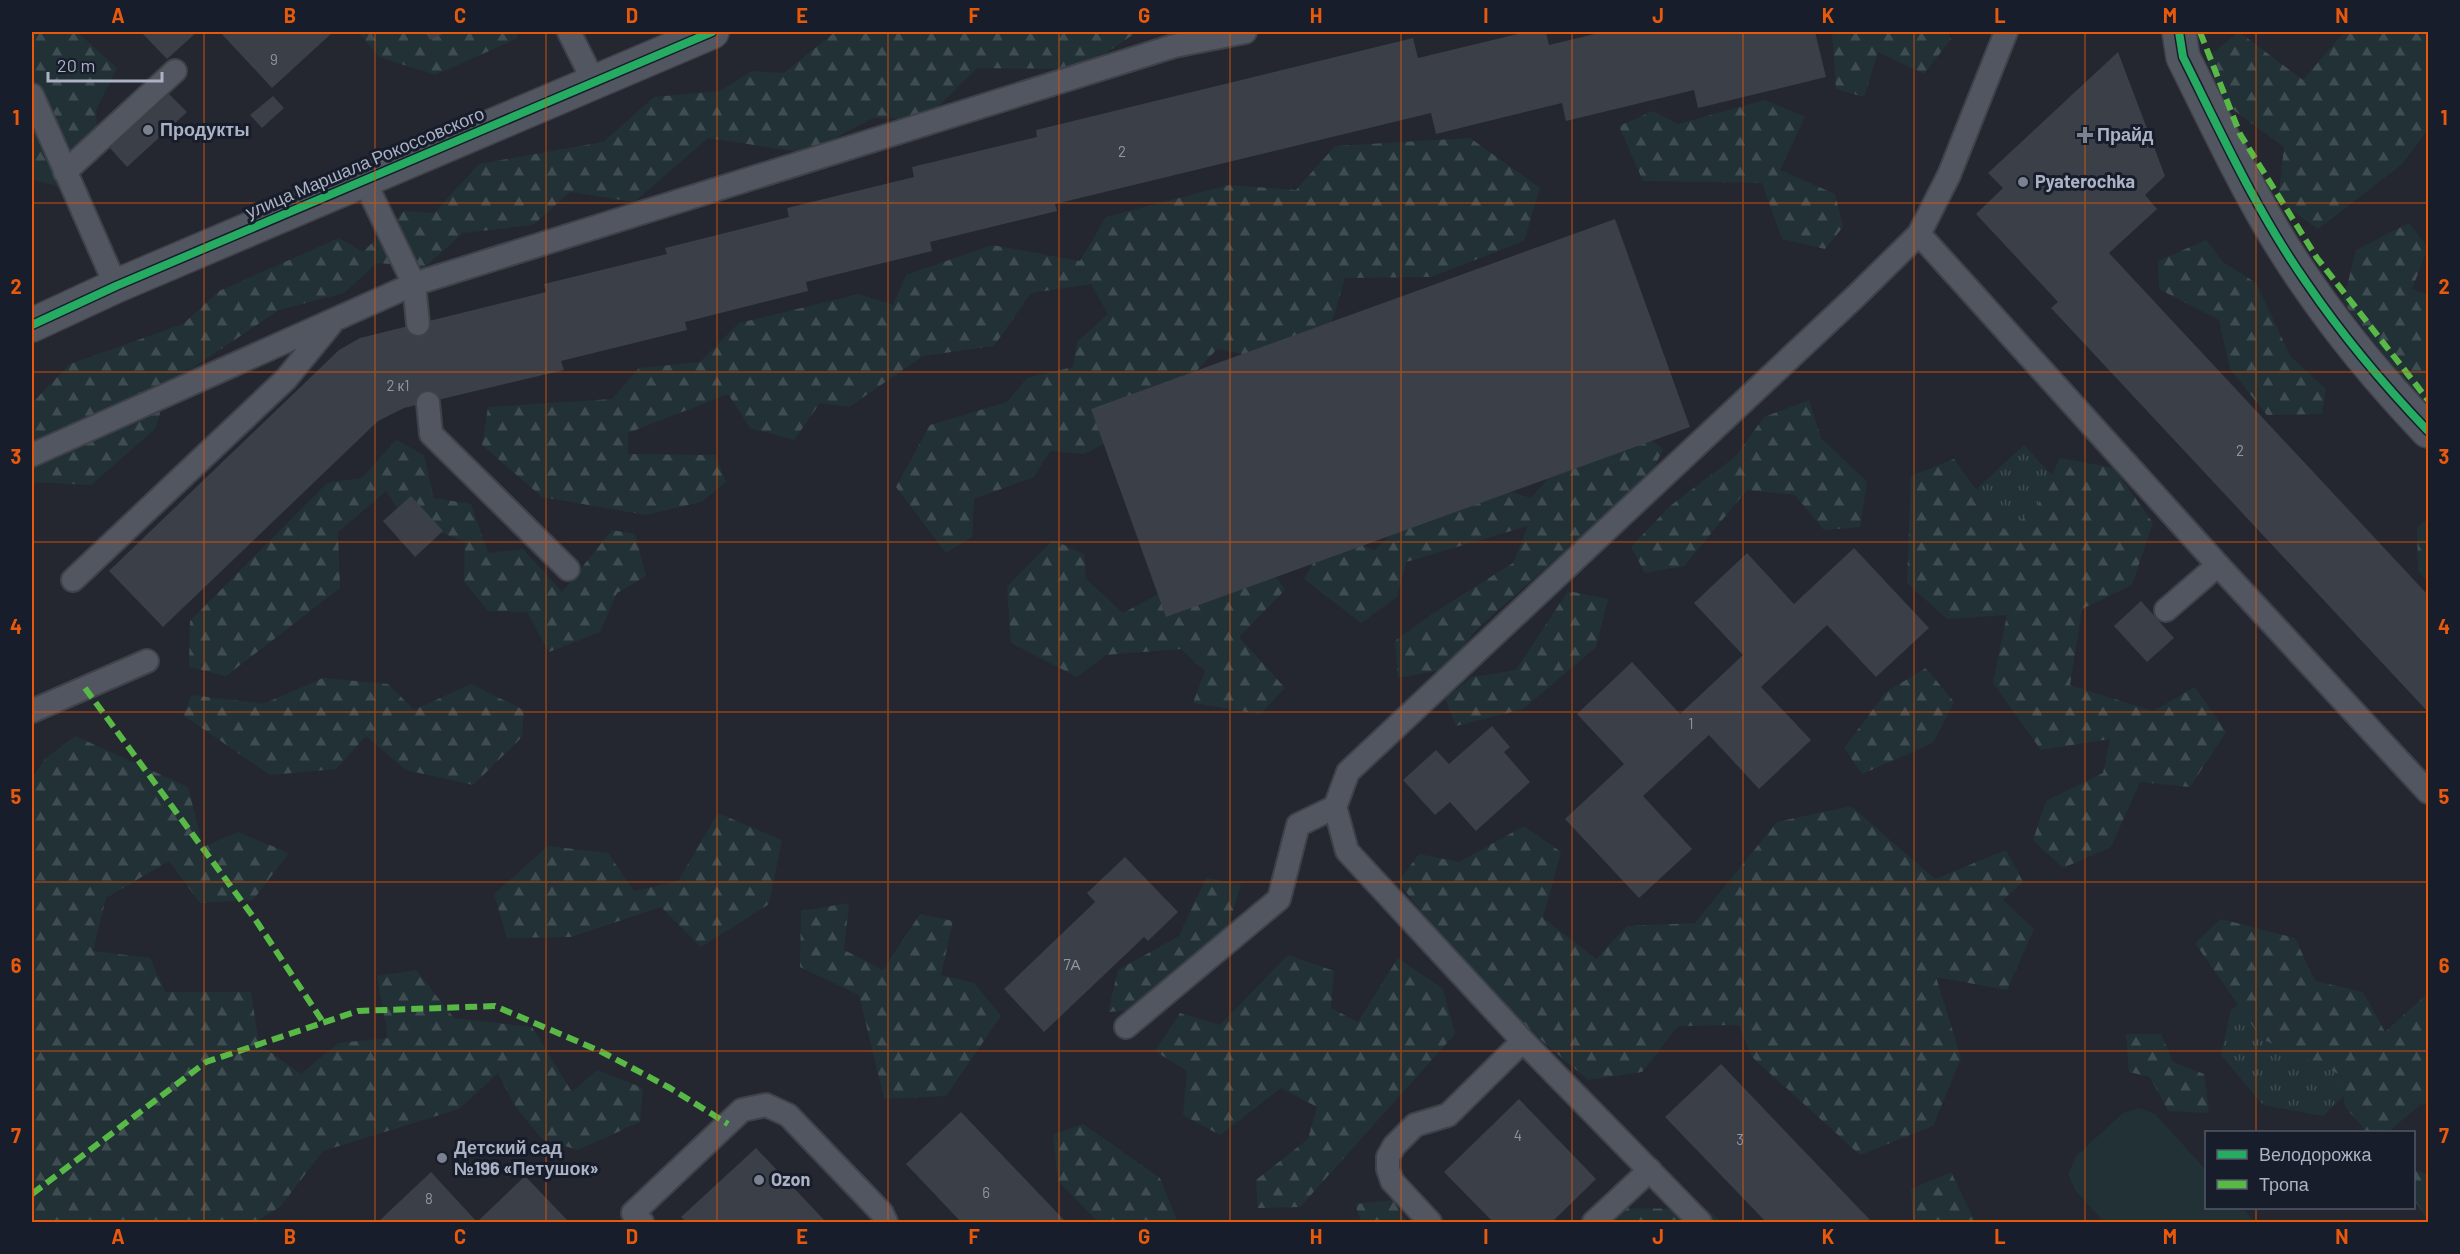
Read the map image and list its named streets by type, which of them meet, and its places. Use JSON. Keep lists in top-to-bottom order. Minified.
{"streets":{"street":["улица Маршала Рокоссовского"]},"places":{"other":["Продукты","Pyaterochka","Детский сад №196 «Петушок»","Ozon"],"health":["Прайд"]},"house_numbers":["9","2","2 к1","2","1","7А","4","3","6","8"],"legend":["Велодорожка","Тропа"],"scale_bar":"20 m","grid":{"columns":["A","B","C","D","E","F","G","H","I","J","K","L","M","N"],"rows":["1","2","3","4","5","6","7"]}}
